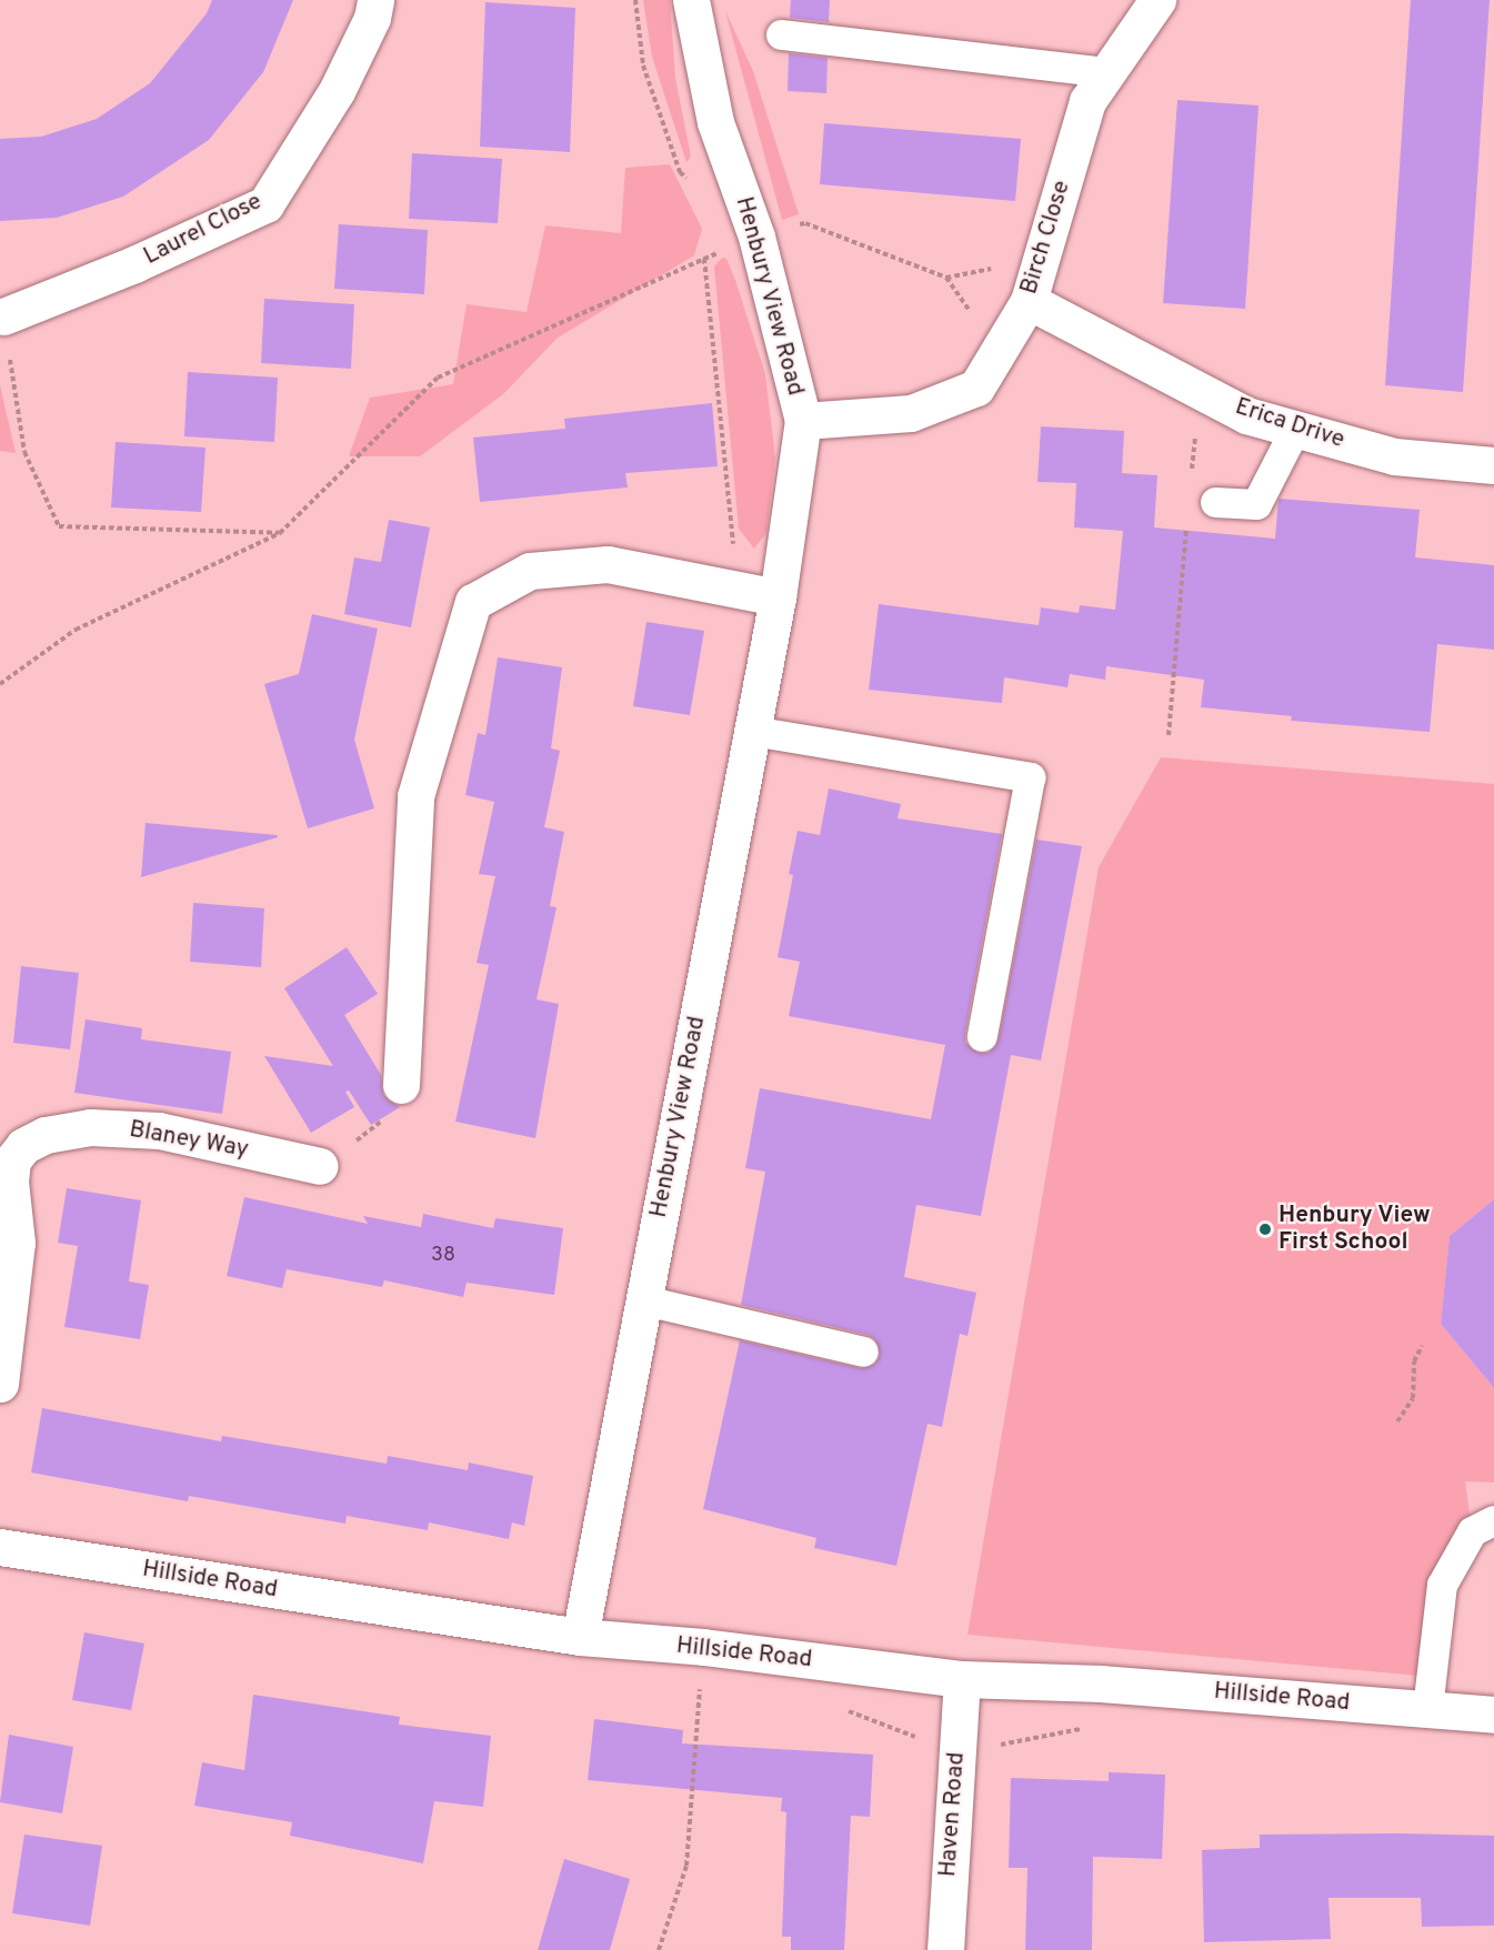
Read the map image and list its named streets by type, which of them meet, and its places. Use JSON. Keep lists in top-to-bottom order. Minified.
{"streets":{"street":["Laurel Close","Birch Close","Henbury View Road","Erica Drive","Blaney Way","Hillside Road","Haven Road"]},"crossings":[["Birch Close","Henbury View Road"],["Birch Close","Erica Drive"],["Henbury View Road","Hillside Road"],["Hillside Road","Haven Road"]],"places":["Henbury View First School"],"house_numbers":["38"]}
